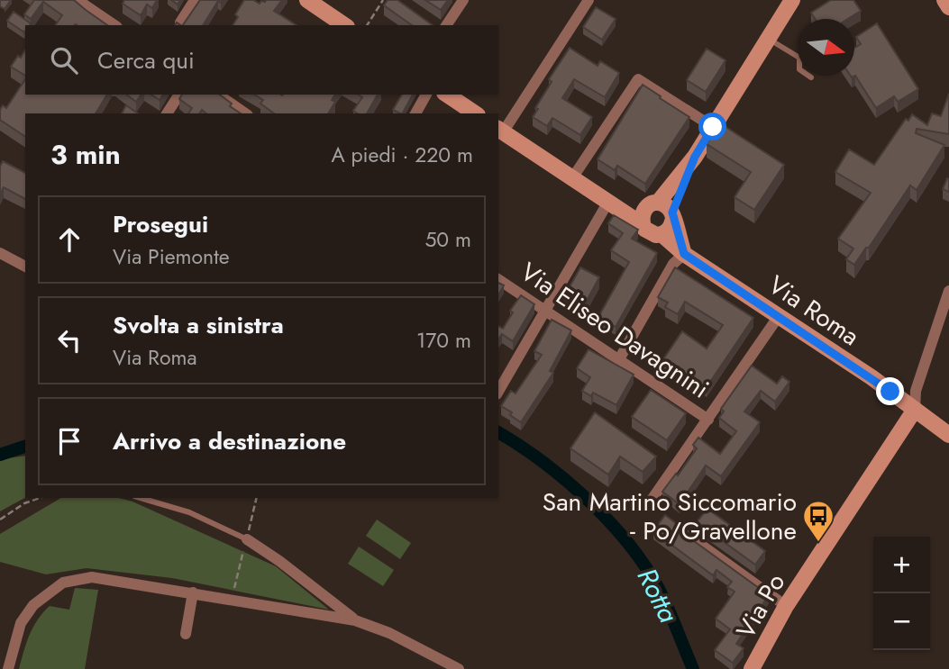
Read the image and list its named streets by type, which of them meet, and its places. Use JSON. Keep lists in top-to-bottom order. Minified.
{"streets":{"street":["Via Roma","Via Eliseo Davagnini","Via Po"]},"crossings":[["Via Roma","Via Po"]],"water":["Rotta"],"places":{"bus stop":["San Martino Siccomario - Po/Gravellone"]},"north":"right","page":{"search":"Cerca qui","heading":["3 min","A piedi · 220 m"],"list":[["Prosegui","Via Piemonte","50 m"],["Svolta a sinistra","Via Roma","170 m"],"Arrivo a destinazione"],"map_buttons":["+","−"]}}
